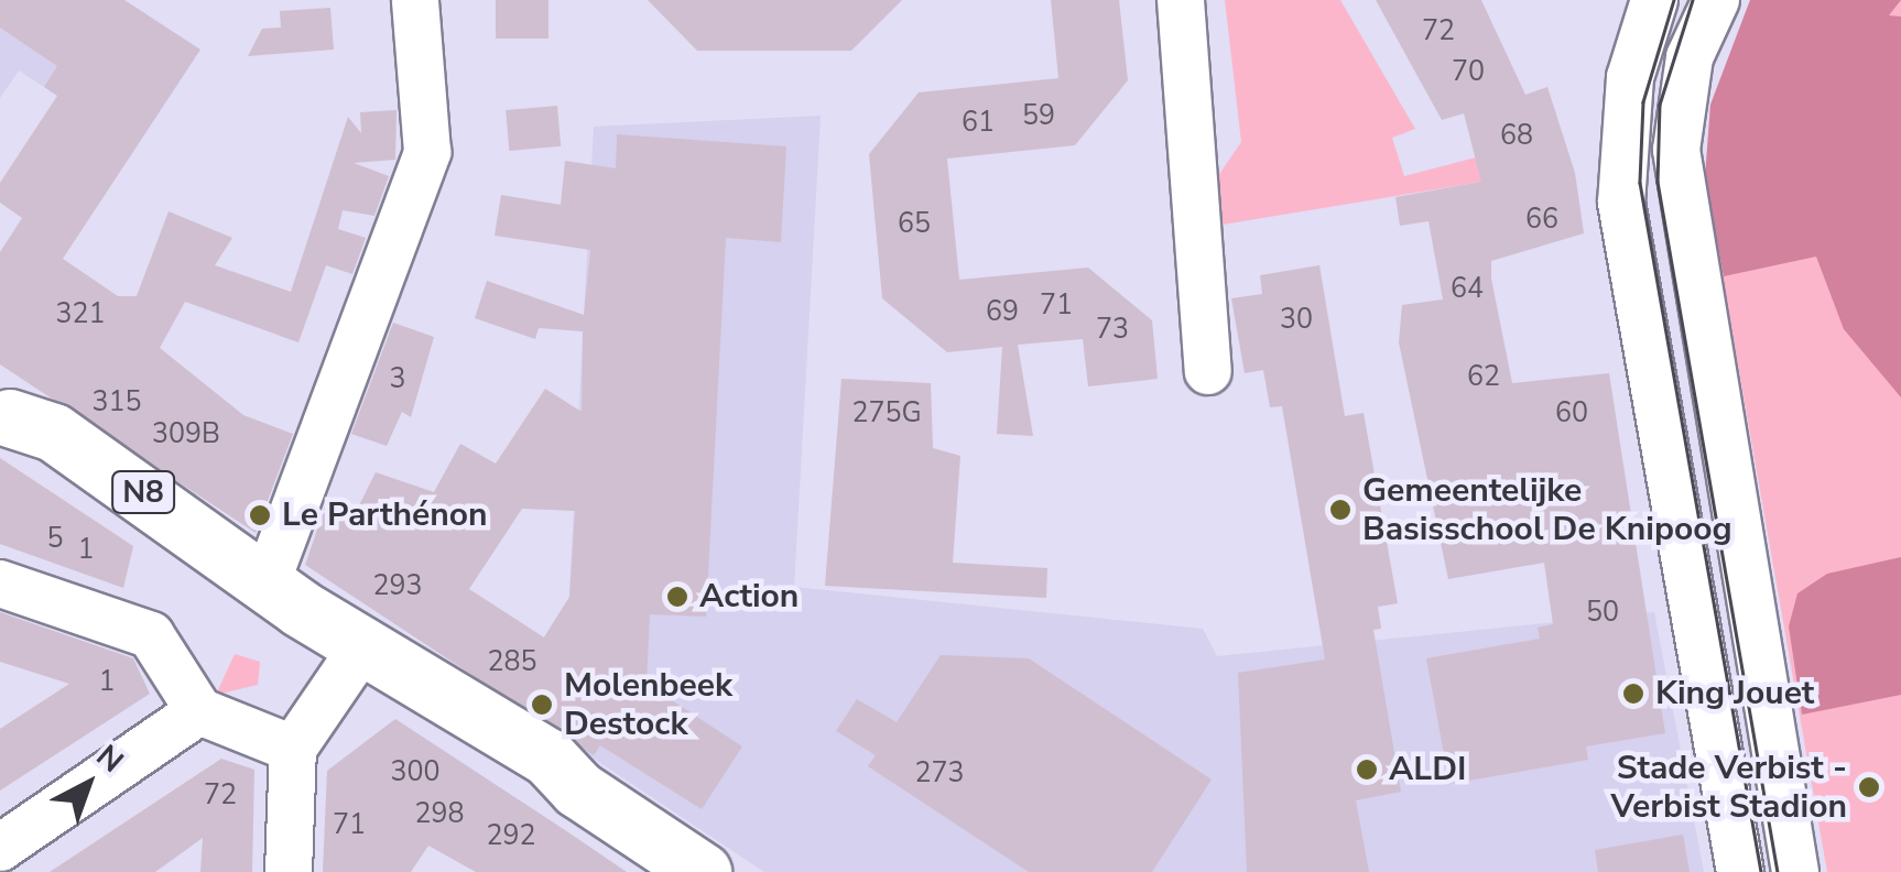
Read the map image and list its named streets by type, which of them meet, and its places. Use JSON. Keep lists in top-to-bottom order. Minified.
{"streets":{"main road":["N8"]},"places":["Gemeentelijke Basisschool De Knipoog","Le Parthénon","Action","King Jouet","Molenbeek Destock","ALDI","Stade Verbist - Verbist Stadion"],"house_numbers":["72","70","59","61","68","66","65","64","71","69","321","30","73","62","3","315","275G","60","309B","5","1","293","50","285","1","300","273","72","298","71","292"],"north":"top right"}
